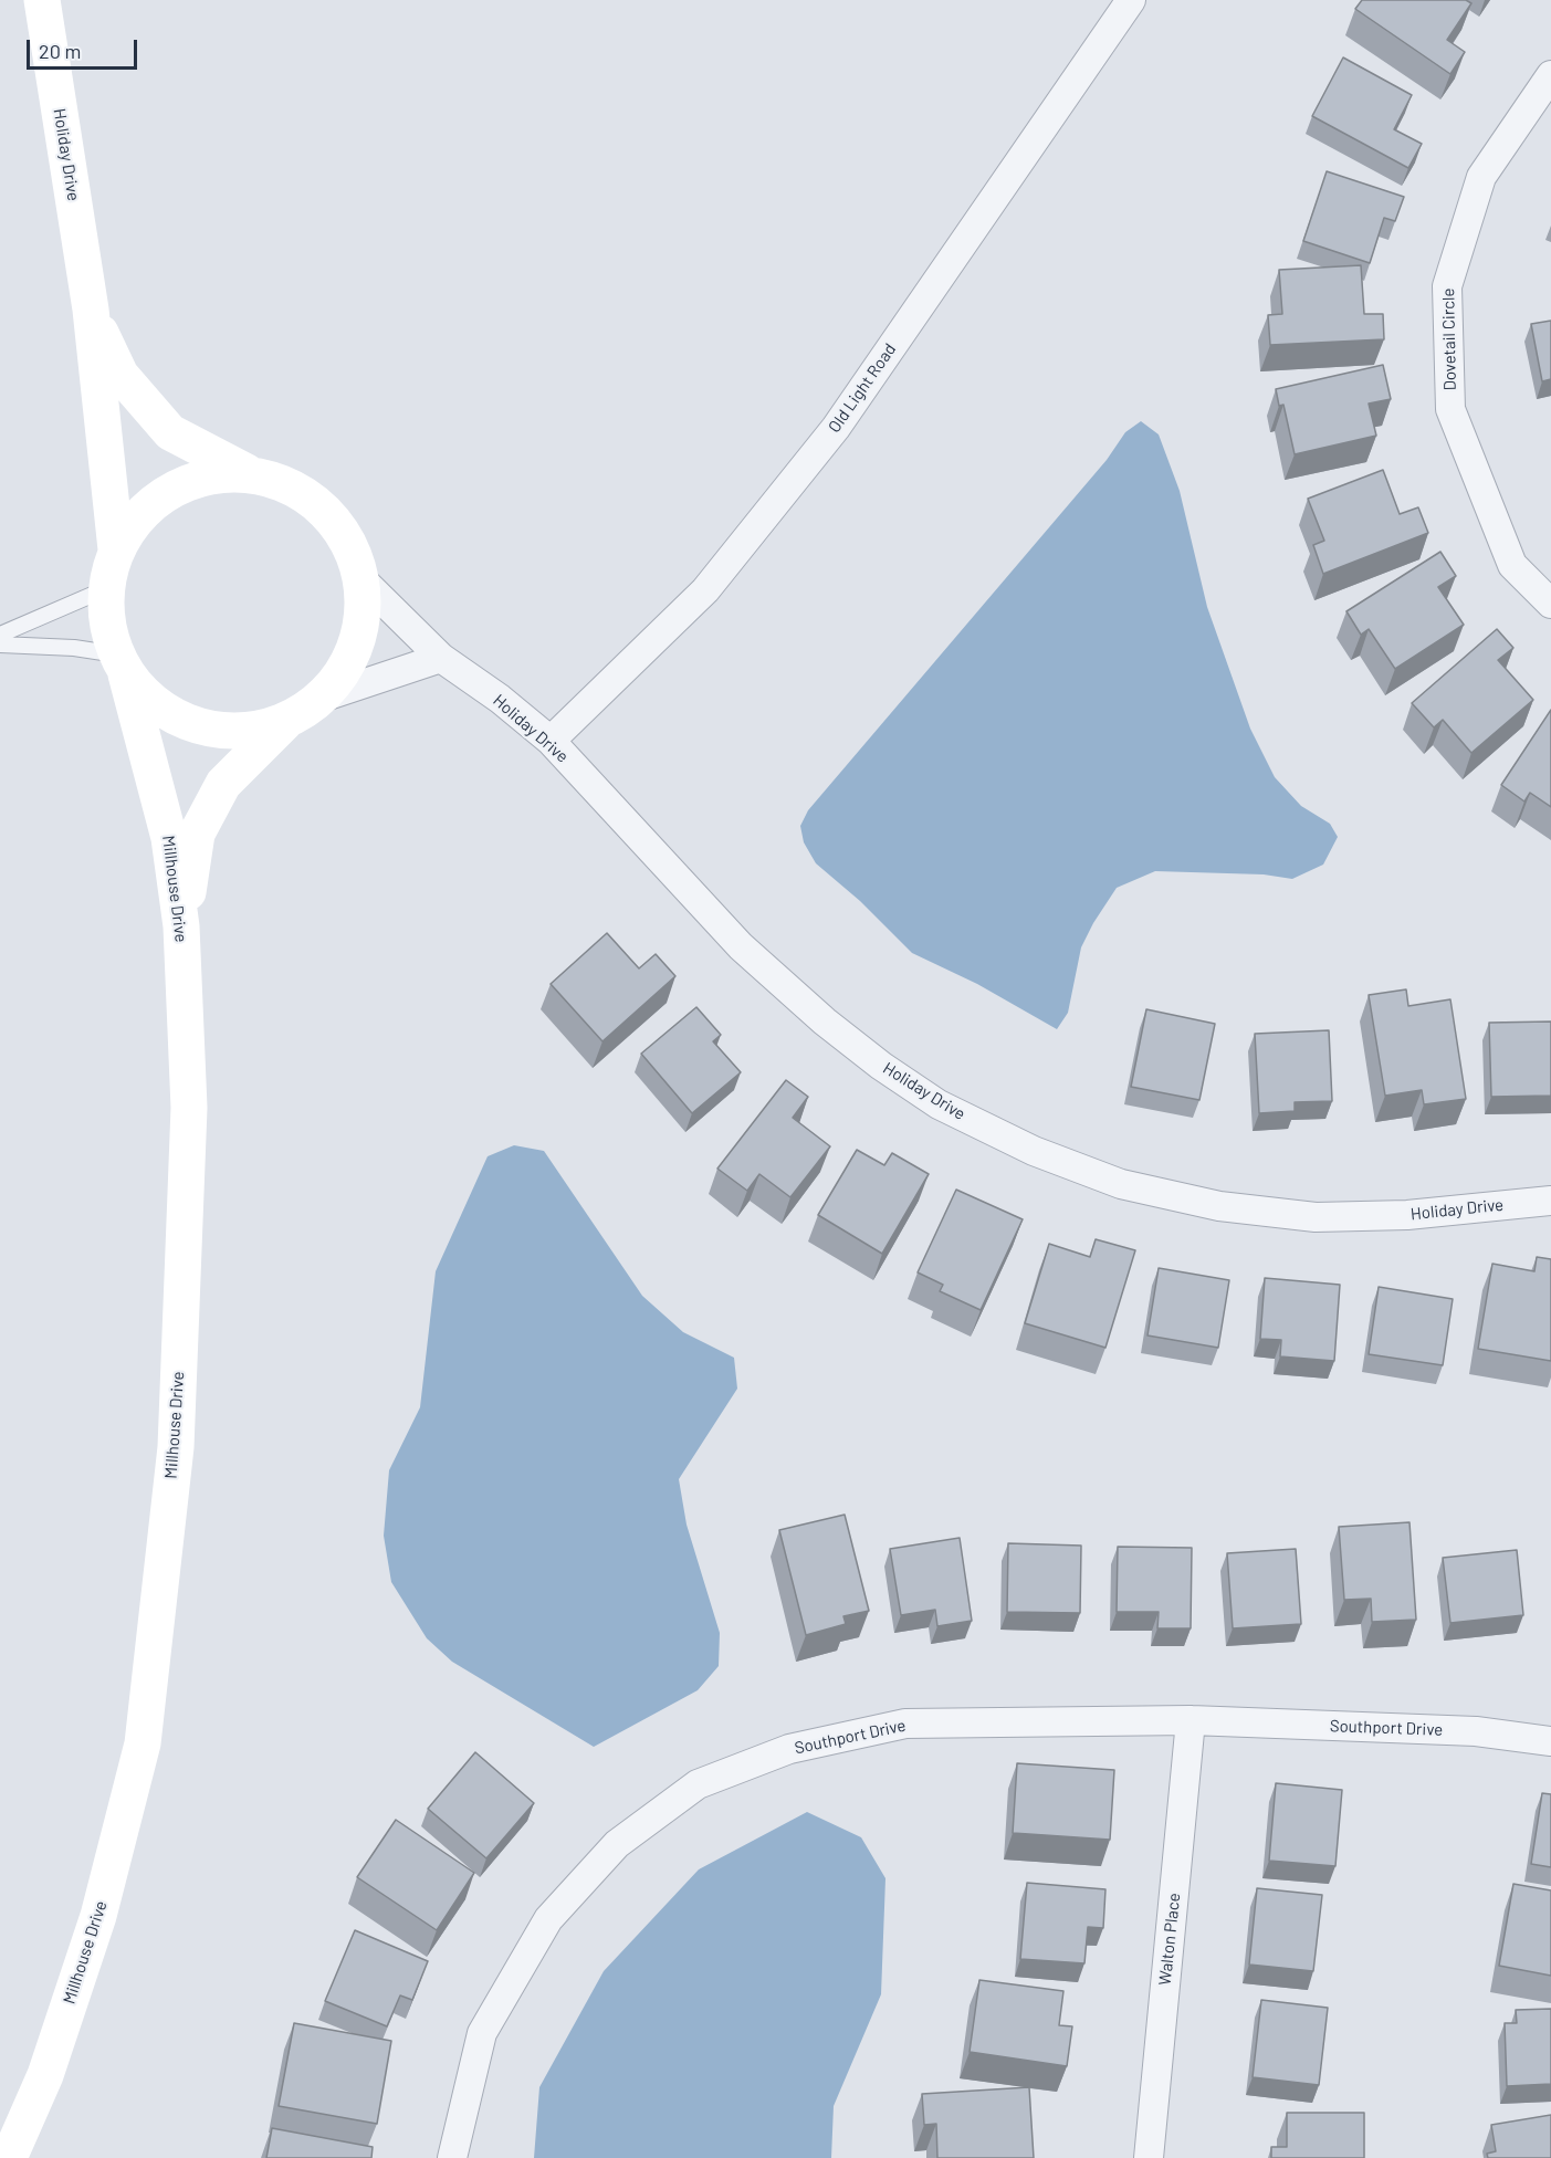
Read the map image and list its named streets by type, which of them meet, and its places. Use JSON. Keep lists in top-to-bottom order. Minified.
{"streets":{"main road":["Holiday Drive","Millhouse Drive"],"street":["Dovetail Circle","Old Light Road","Southport Drive","Walton Place"]},"crossings":[["Holiday Drive","Old Light Road"],["Holiday Drive","Millhouse Drive"],["Southport Drive","Walton Place"]],"scale_bar":"20 m"}
